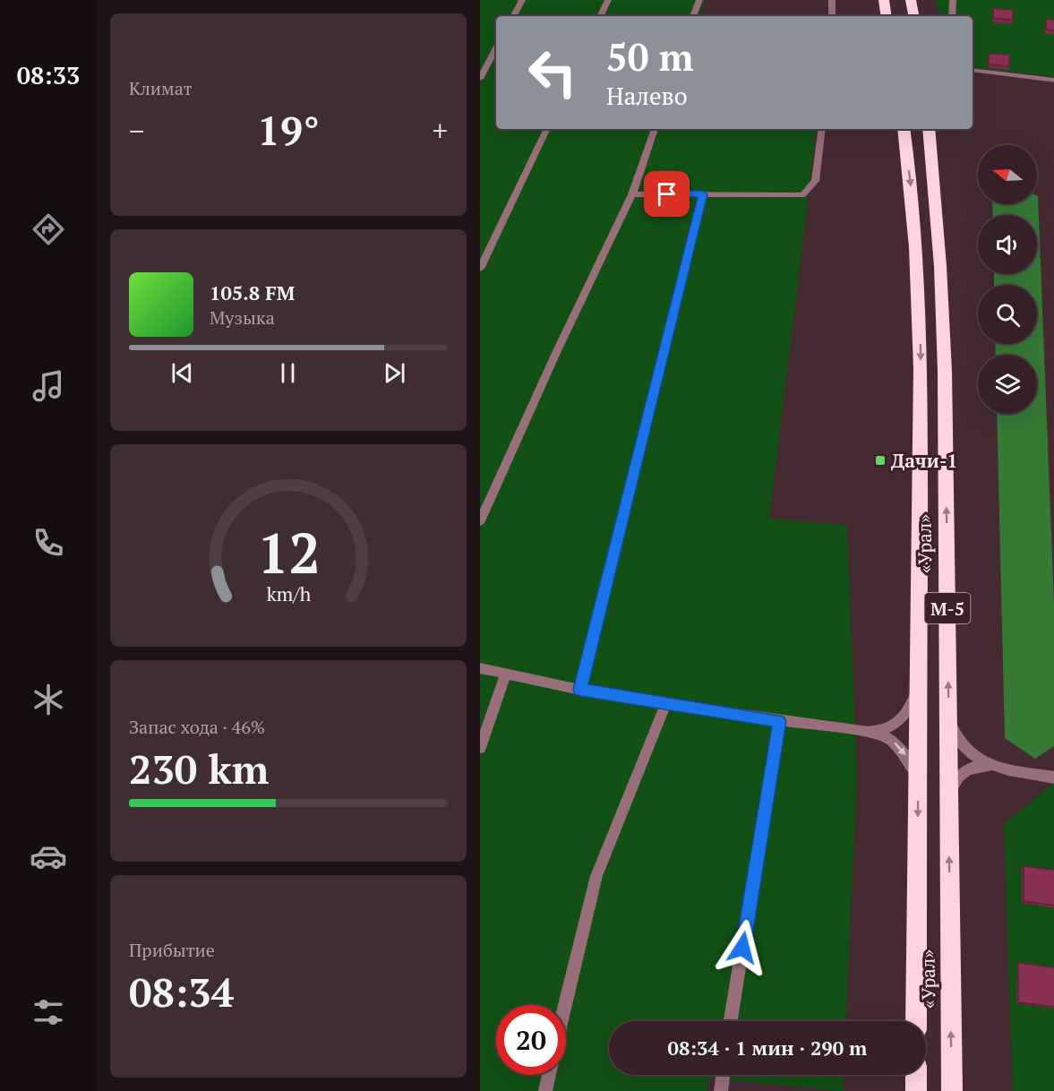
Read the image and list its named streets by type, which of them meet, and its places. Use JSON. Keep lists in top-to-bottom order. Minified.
{"streets":{"highway":["«Урал»","М-5"]},"places":{"transit":["Дачи-1"]},"north":"left","page":{"tabs":"08:33","tile":["Климат",["Запас хода · 46%","230 km"],["Прибытие","08:34"]],"turn":["50 m","Налево"],"heat":["−","19°","+"],"song":["105.8 FM","Музыка"],"limit":"20","trip":"08:34 · 1 мин · 290 m","gauge":["12","km/h"]}}
